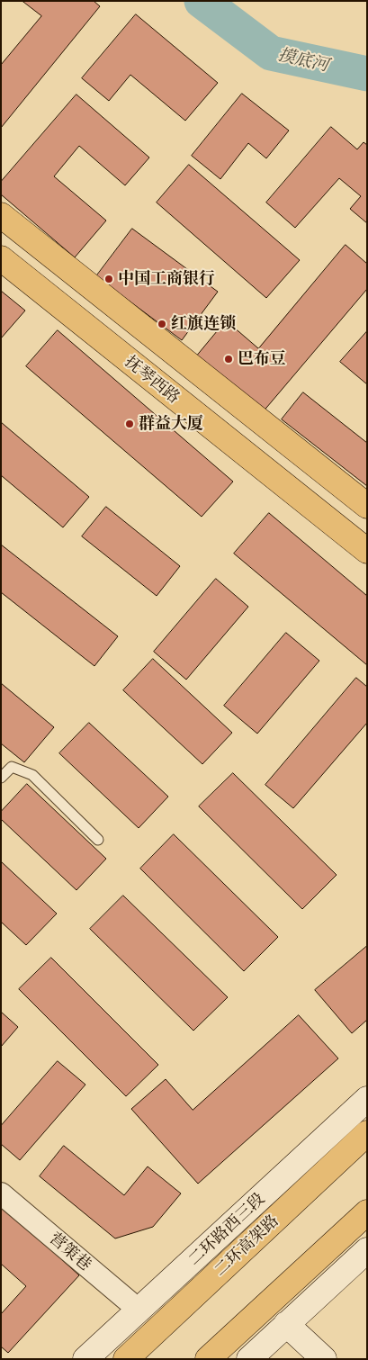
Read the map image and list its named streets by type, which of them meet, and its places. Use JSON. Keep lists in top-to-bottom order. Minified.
{"streets":{"main road":["抚琴西路","二环路西三段","二环高架路"],"street":["营策巷"]},"crossings":[["二环路西三段","营策巷"]],"water":["摸底河"],"places":["中国工商银行","红旗连锁","巴布豆","群益大厦"]}
